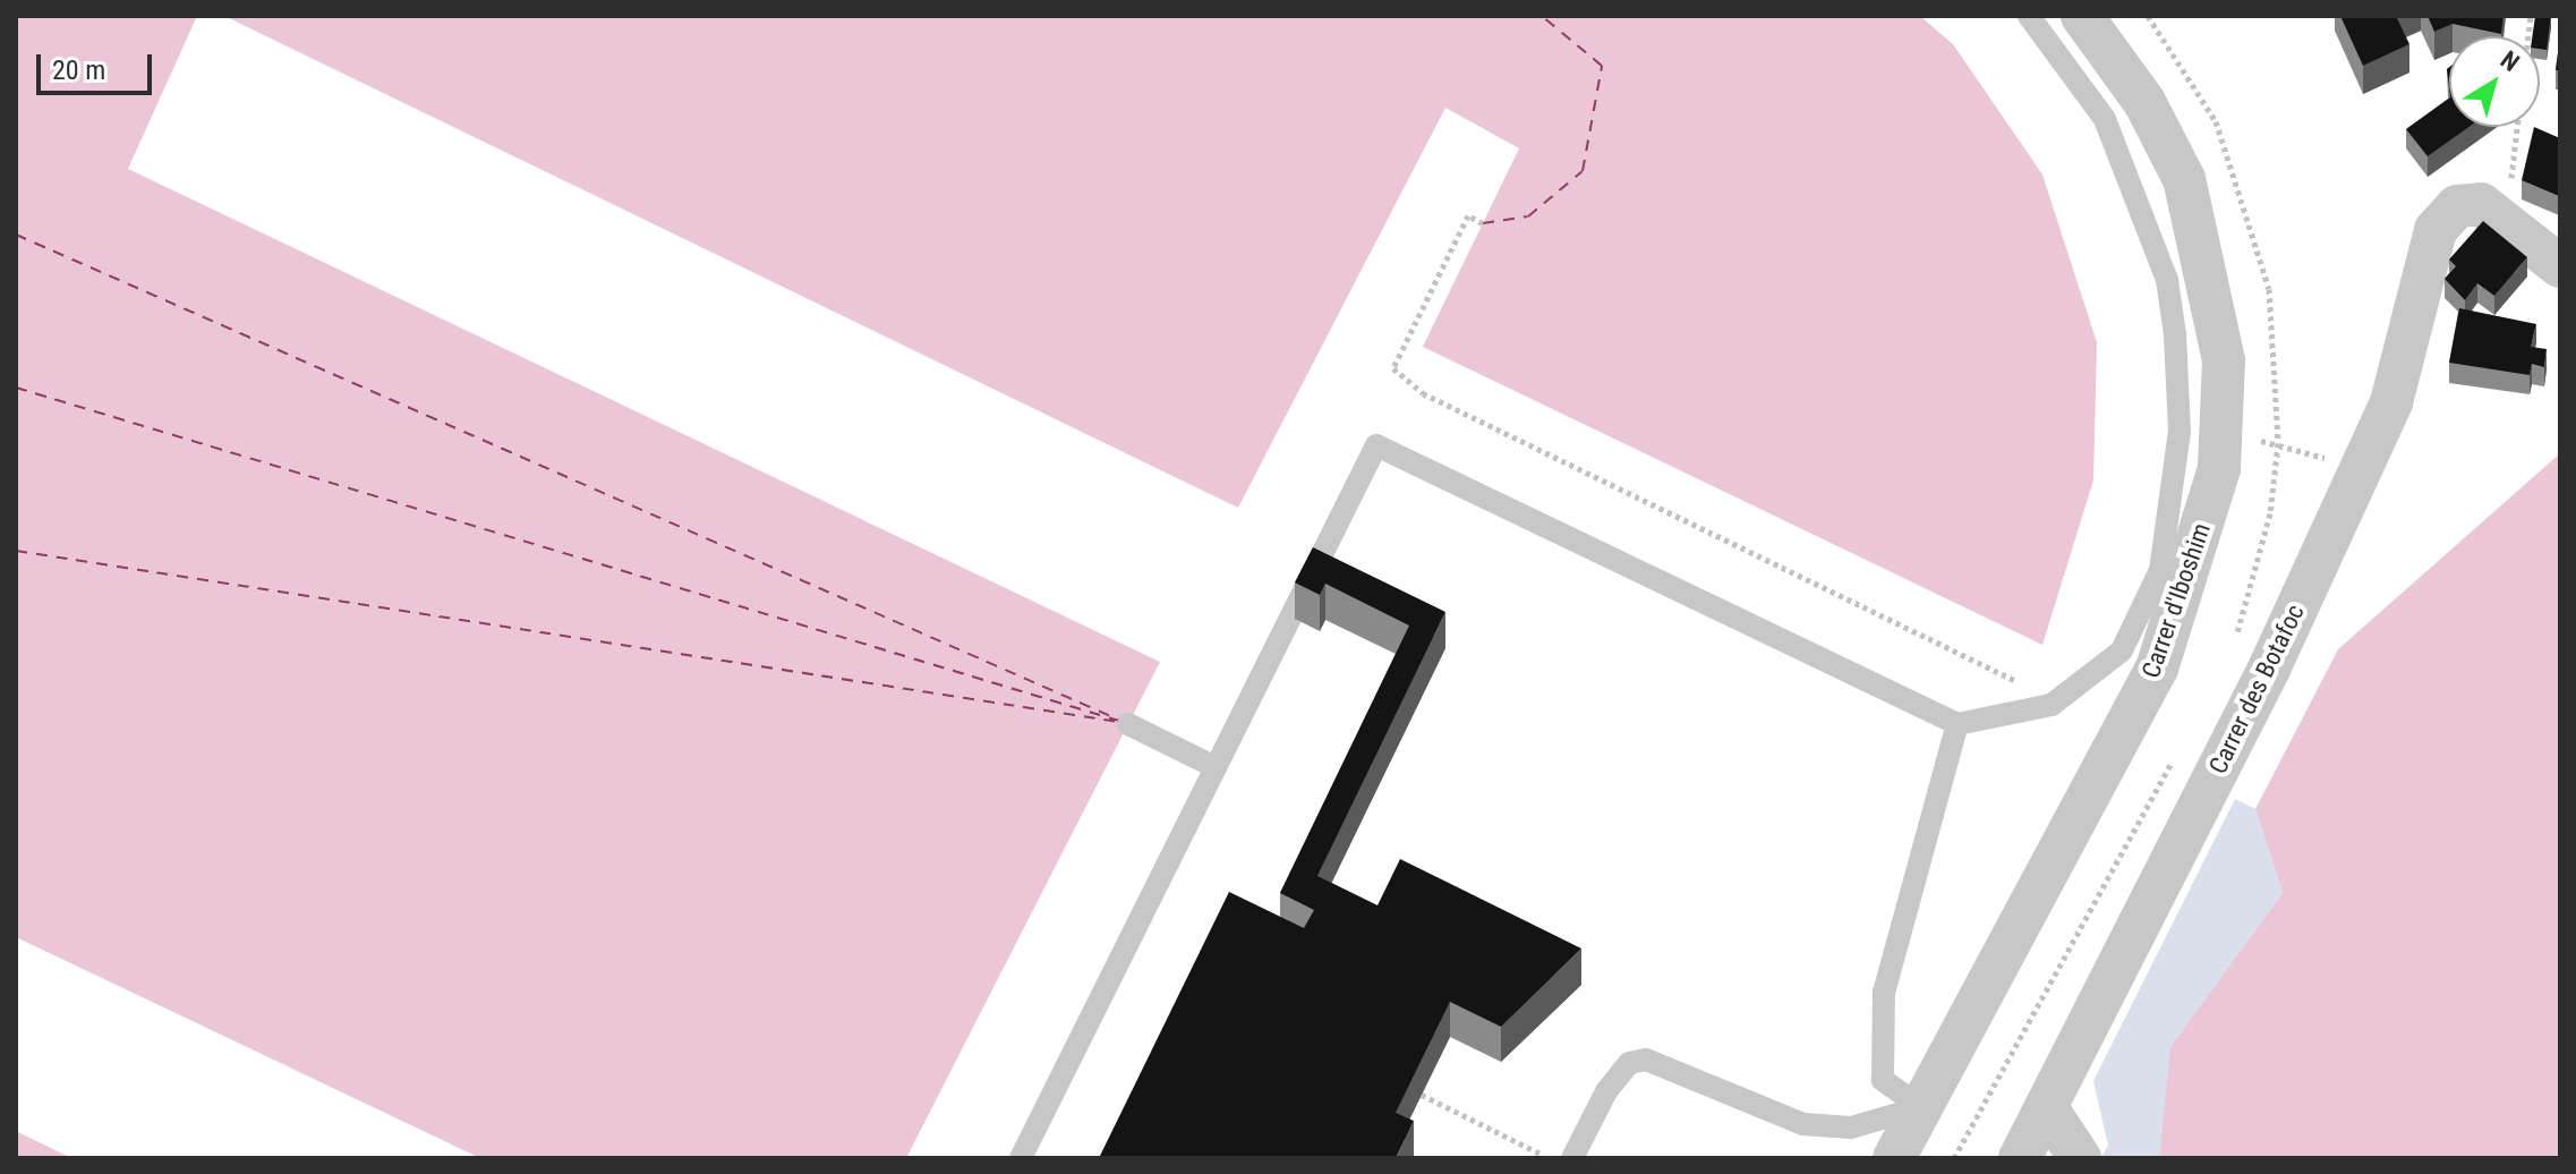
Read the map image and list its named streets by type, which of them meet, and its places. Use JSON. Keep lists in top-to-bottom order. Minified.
{"streets":{"street":["Carrer d'Iboshim","Carrer des Botafoc"]},"scale_bar":"20 m","north":"top right"}
